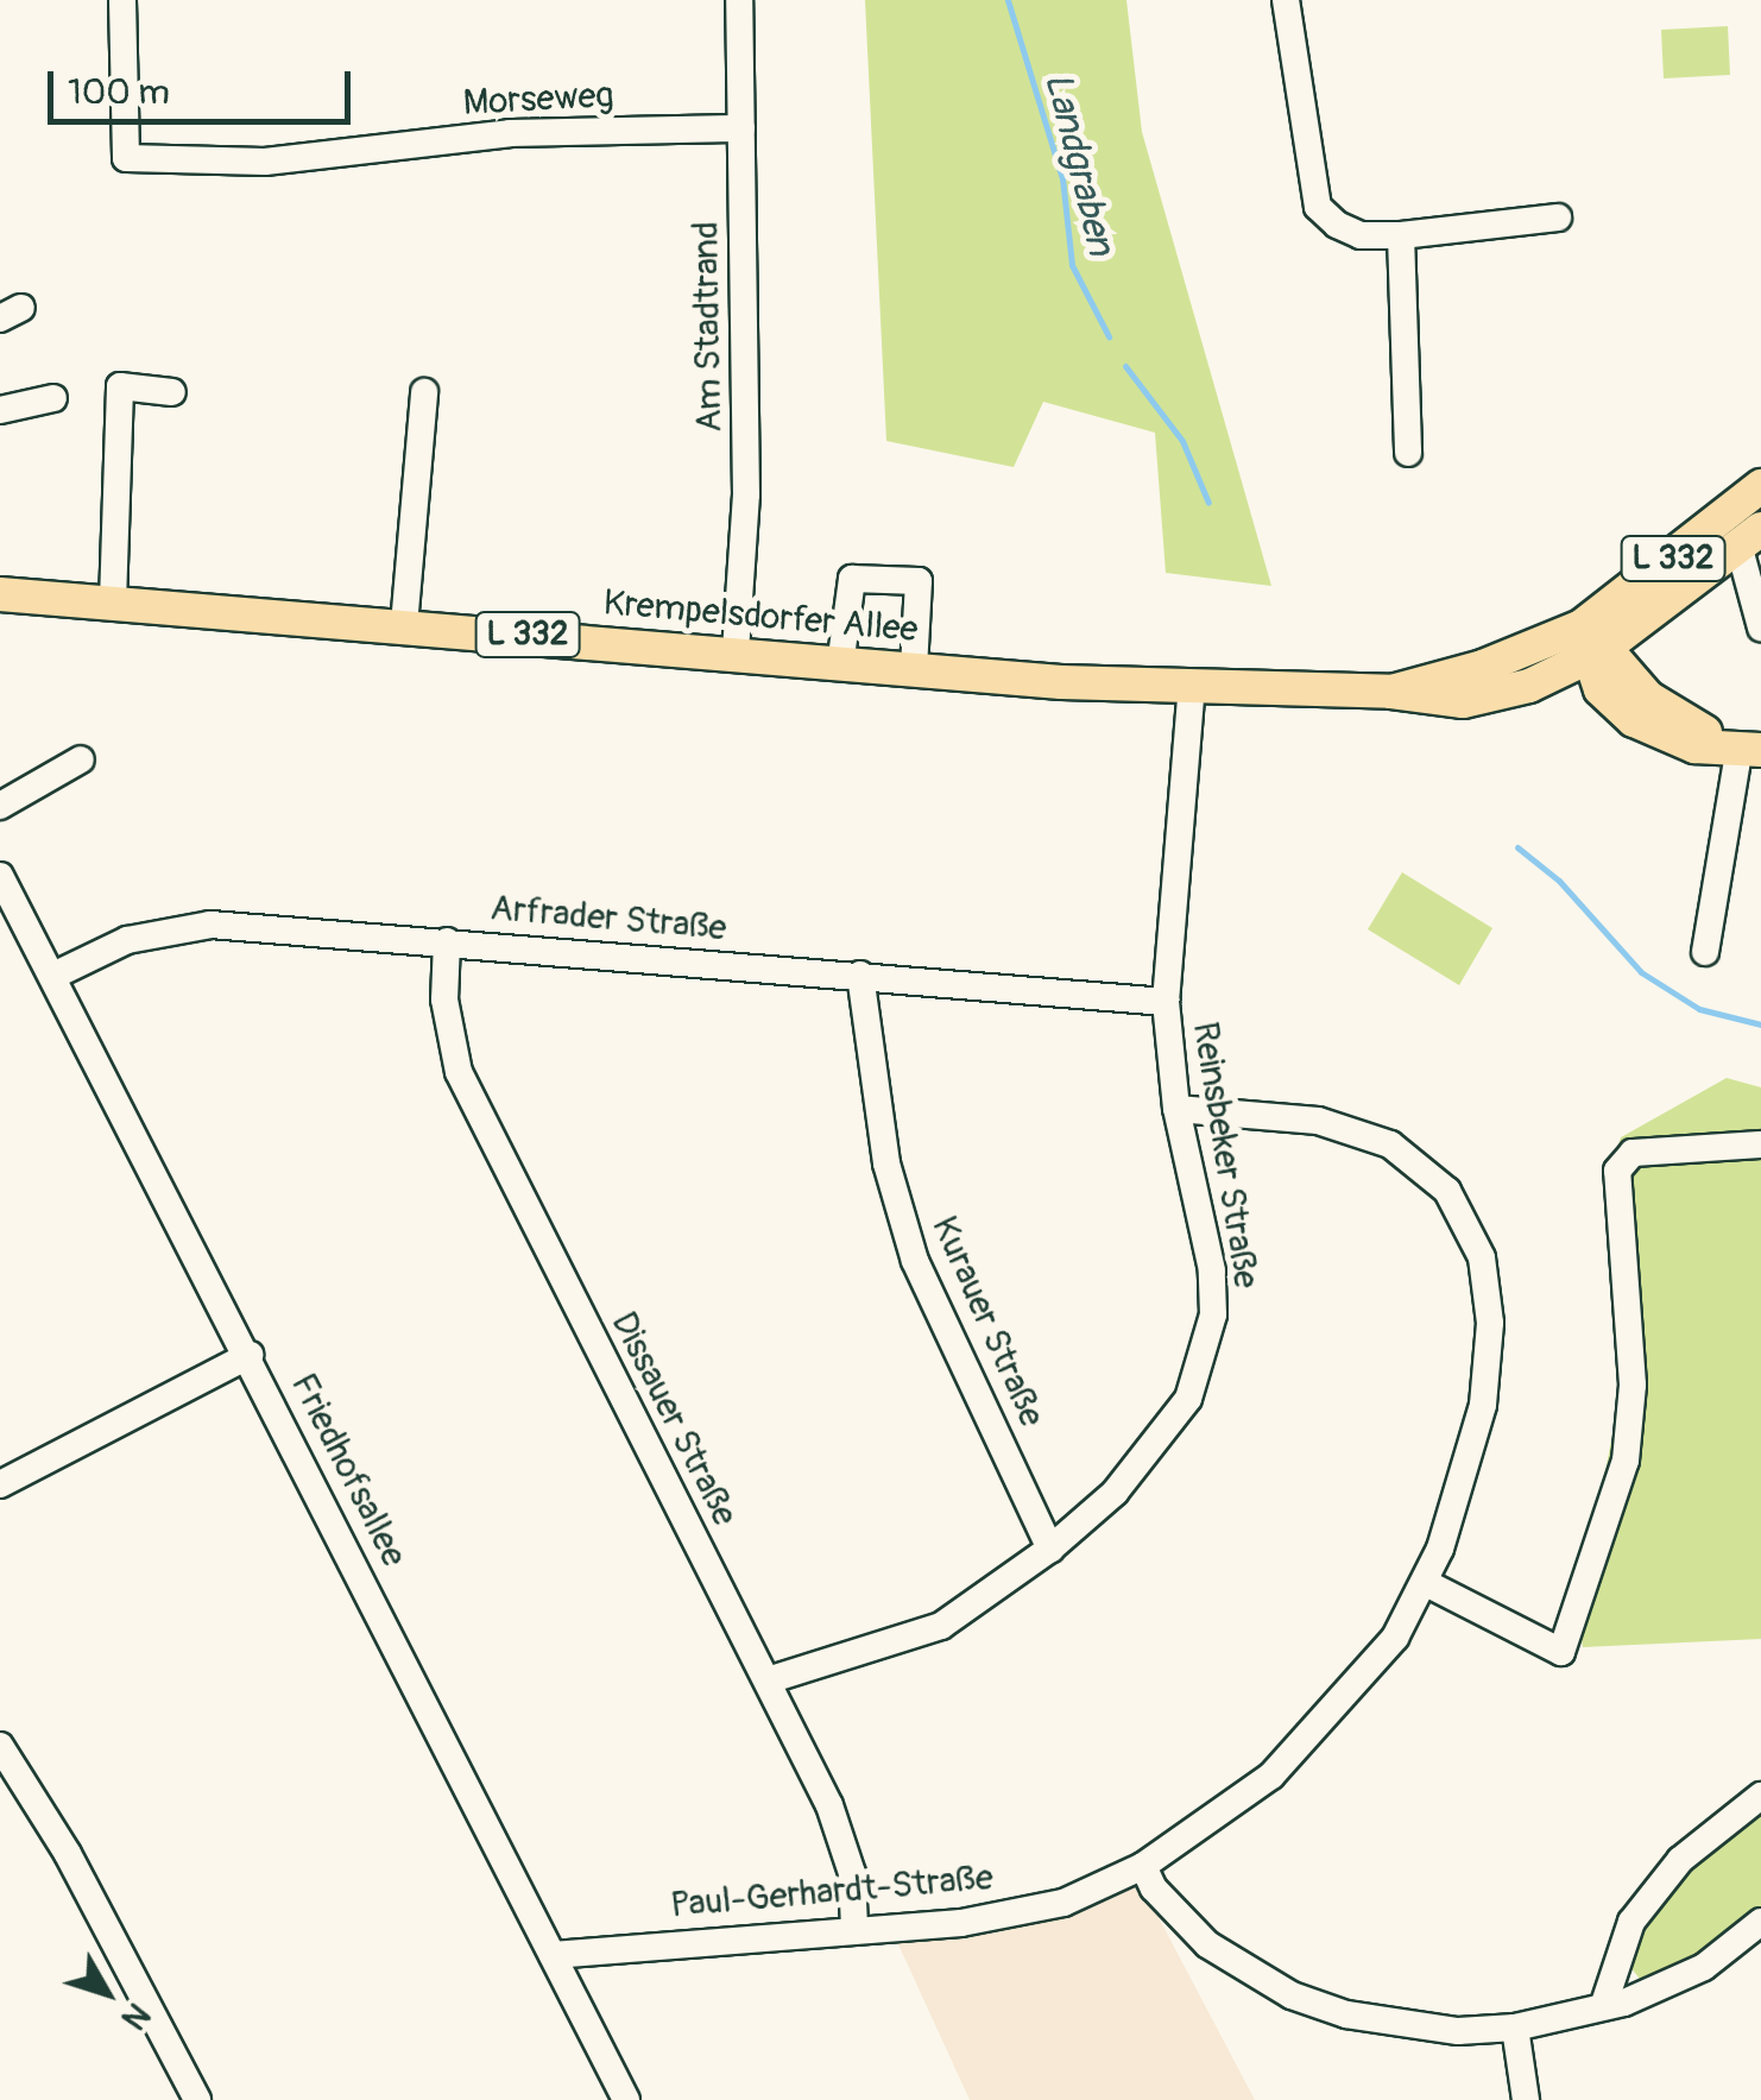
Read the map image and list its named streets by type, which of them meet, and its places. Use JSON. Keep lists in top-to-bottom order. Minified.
{"streets":{"main road":["L 332","Krempelsdorfer Allee"],"street":["Morseweg","Am Stadtrand","Arfrader Straße","Reinsbeker Straße","Kurauer Straße","Dissauer Straße","Friedhofsallee","Paul-Gerhardt-Straße"]},"crossings":[["Morseweg","Am Stadtrand"],["Am Stadtrand","Krempelsdorfer Allee"],["L 332","Krempelsdorfer Allee"],["Krempelsdorfer Allee","Reinsbeker Straße"],["Arfrader Straße","Reinsbeker Straße"],["Arfrader Straße","Kurauer Straße"],["Arfrader Straße","Dissauer Straße"],["Arfrader Straße","Friedhofsallee"],["Reinsbeker Straße","Kurauer Straße"],["Reinsbeker Straße","Dissauer Straße"],["Reinsbeker Straße","Paul-Gerhardt-Straße"],["Dissauer Straße","Paul-Gerhardt-Straße"],["Friedhofsallee","Paul-Gerhardt-Straße"]],"water":["Landgraben"],"scale_bar":"100 m","north":"bottom right"}
